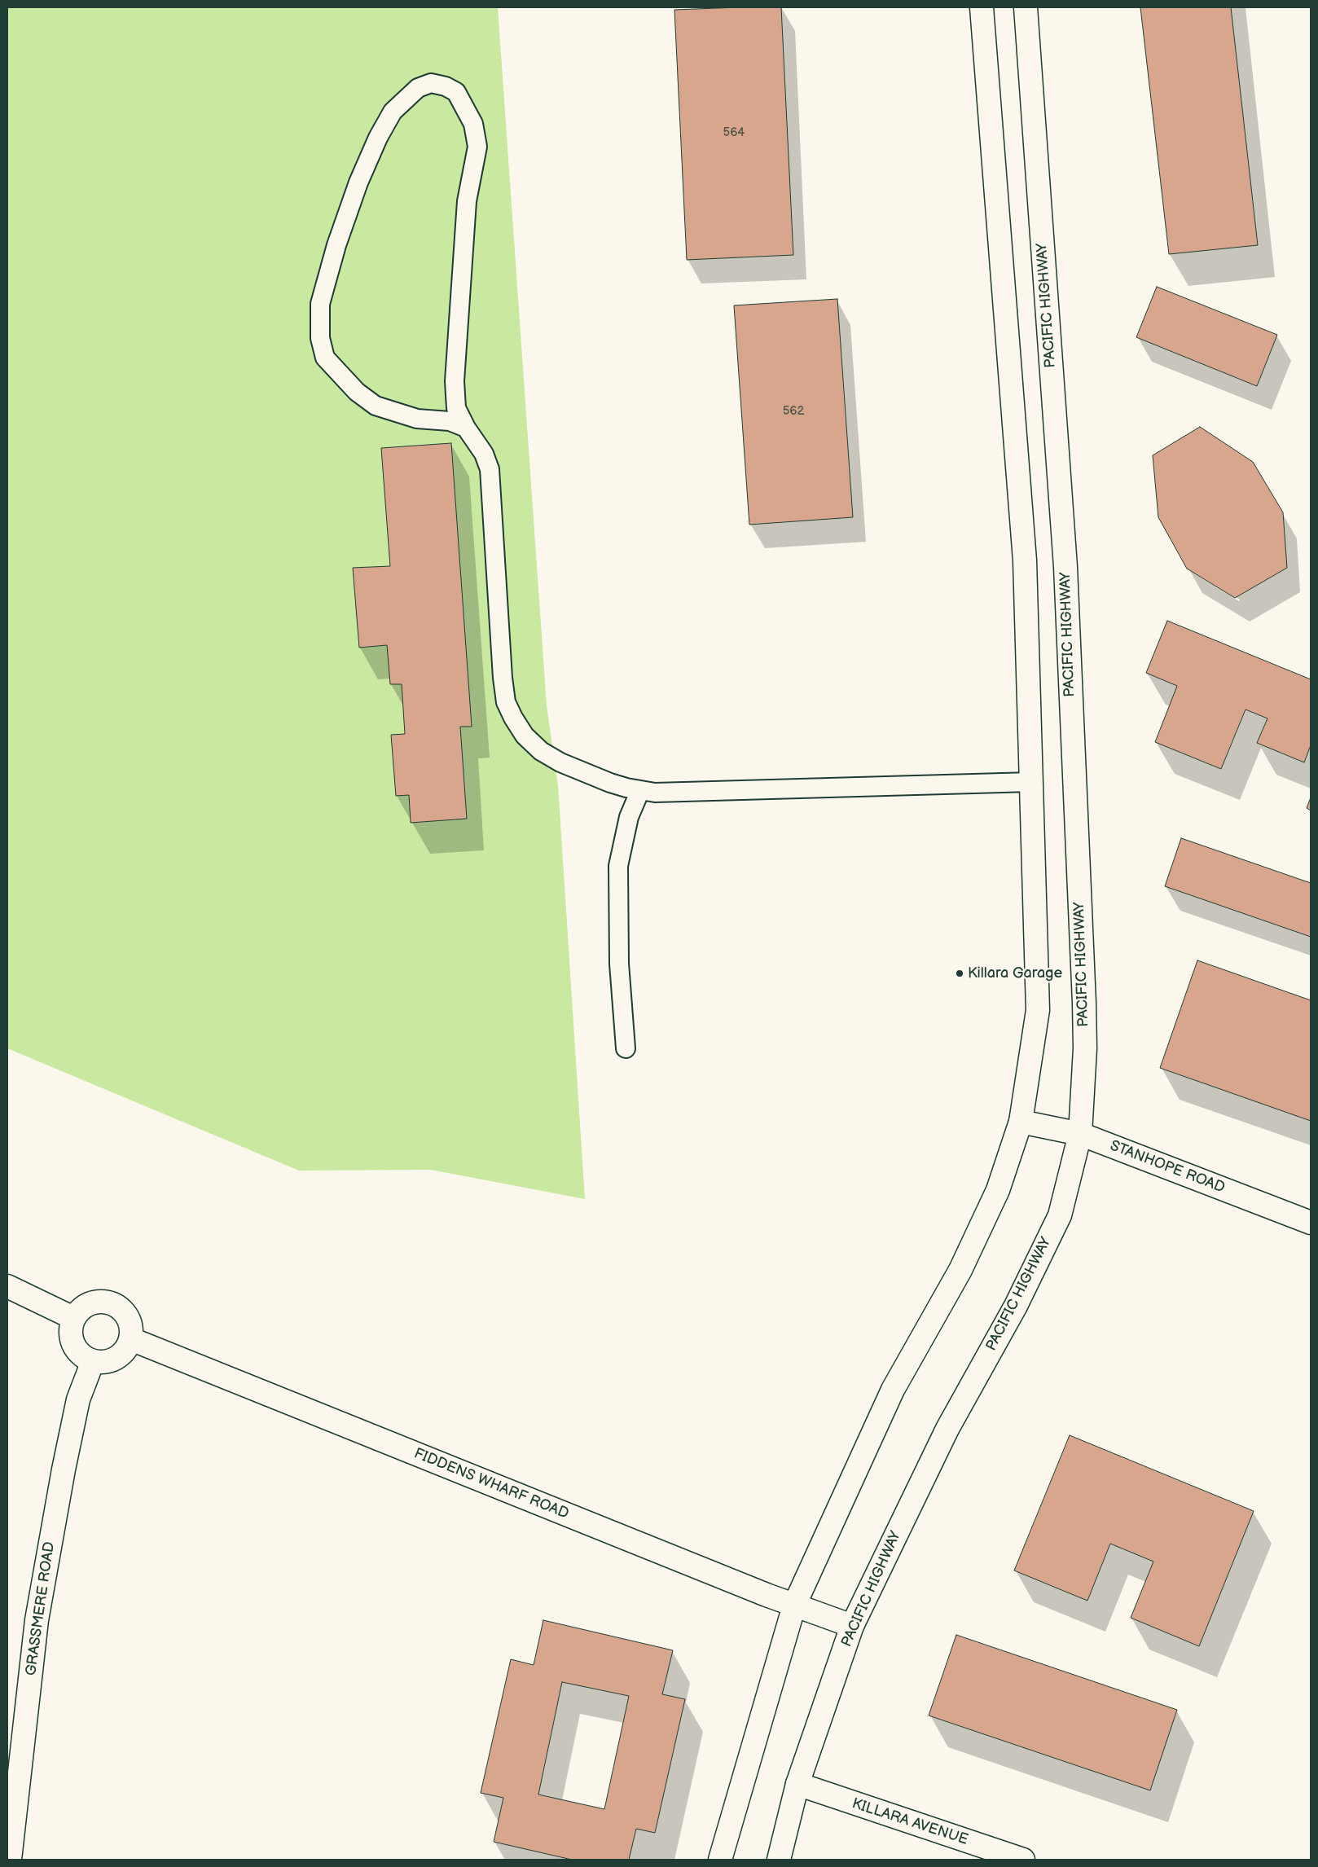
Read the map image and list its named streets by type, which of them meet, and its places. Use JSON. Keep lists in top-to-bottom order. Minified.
{"streets":{"main road":["PACIFIC HIGHWAY","STANHOPE ROAD","FIDDENS WHARF ROAD","GRASSMERE ROAD","KILLARA AVENUE"]},"crossings":[["PACIFIC HIGHWAY","STANHOPE ROAD"],["PACIFIC HIGHWAY","FIDDENS WHARF ROAD"],["PACIFIC HIGHWAY","KILLARA AVENUE"],["FIDDENS WHARF ROAD","GRASSMERE ROAD"]],"places":["Killara Garage"],"house_numbers":["564","562"]}
